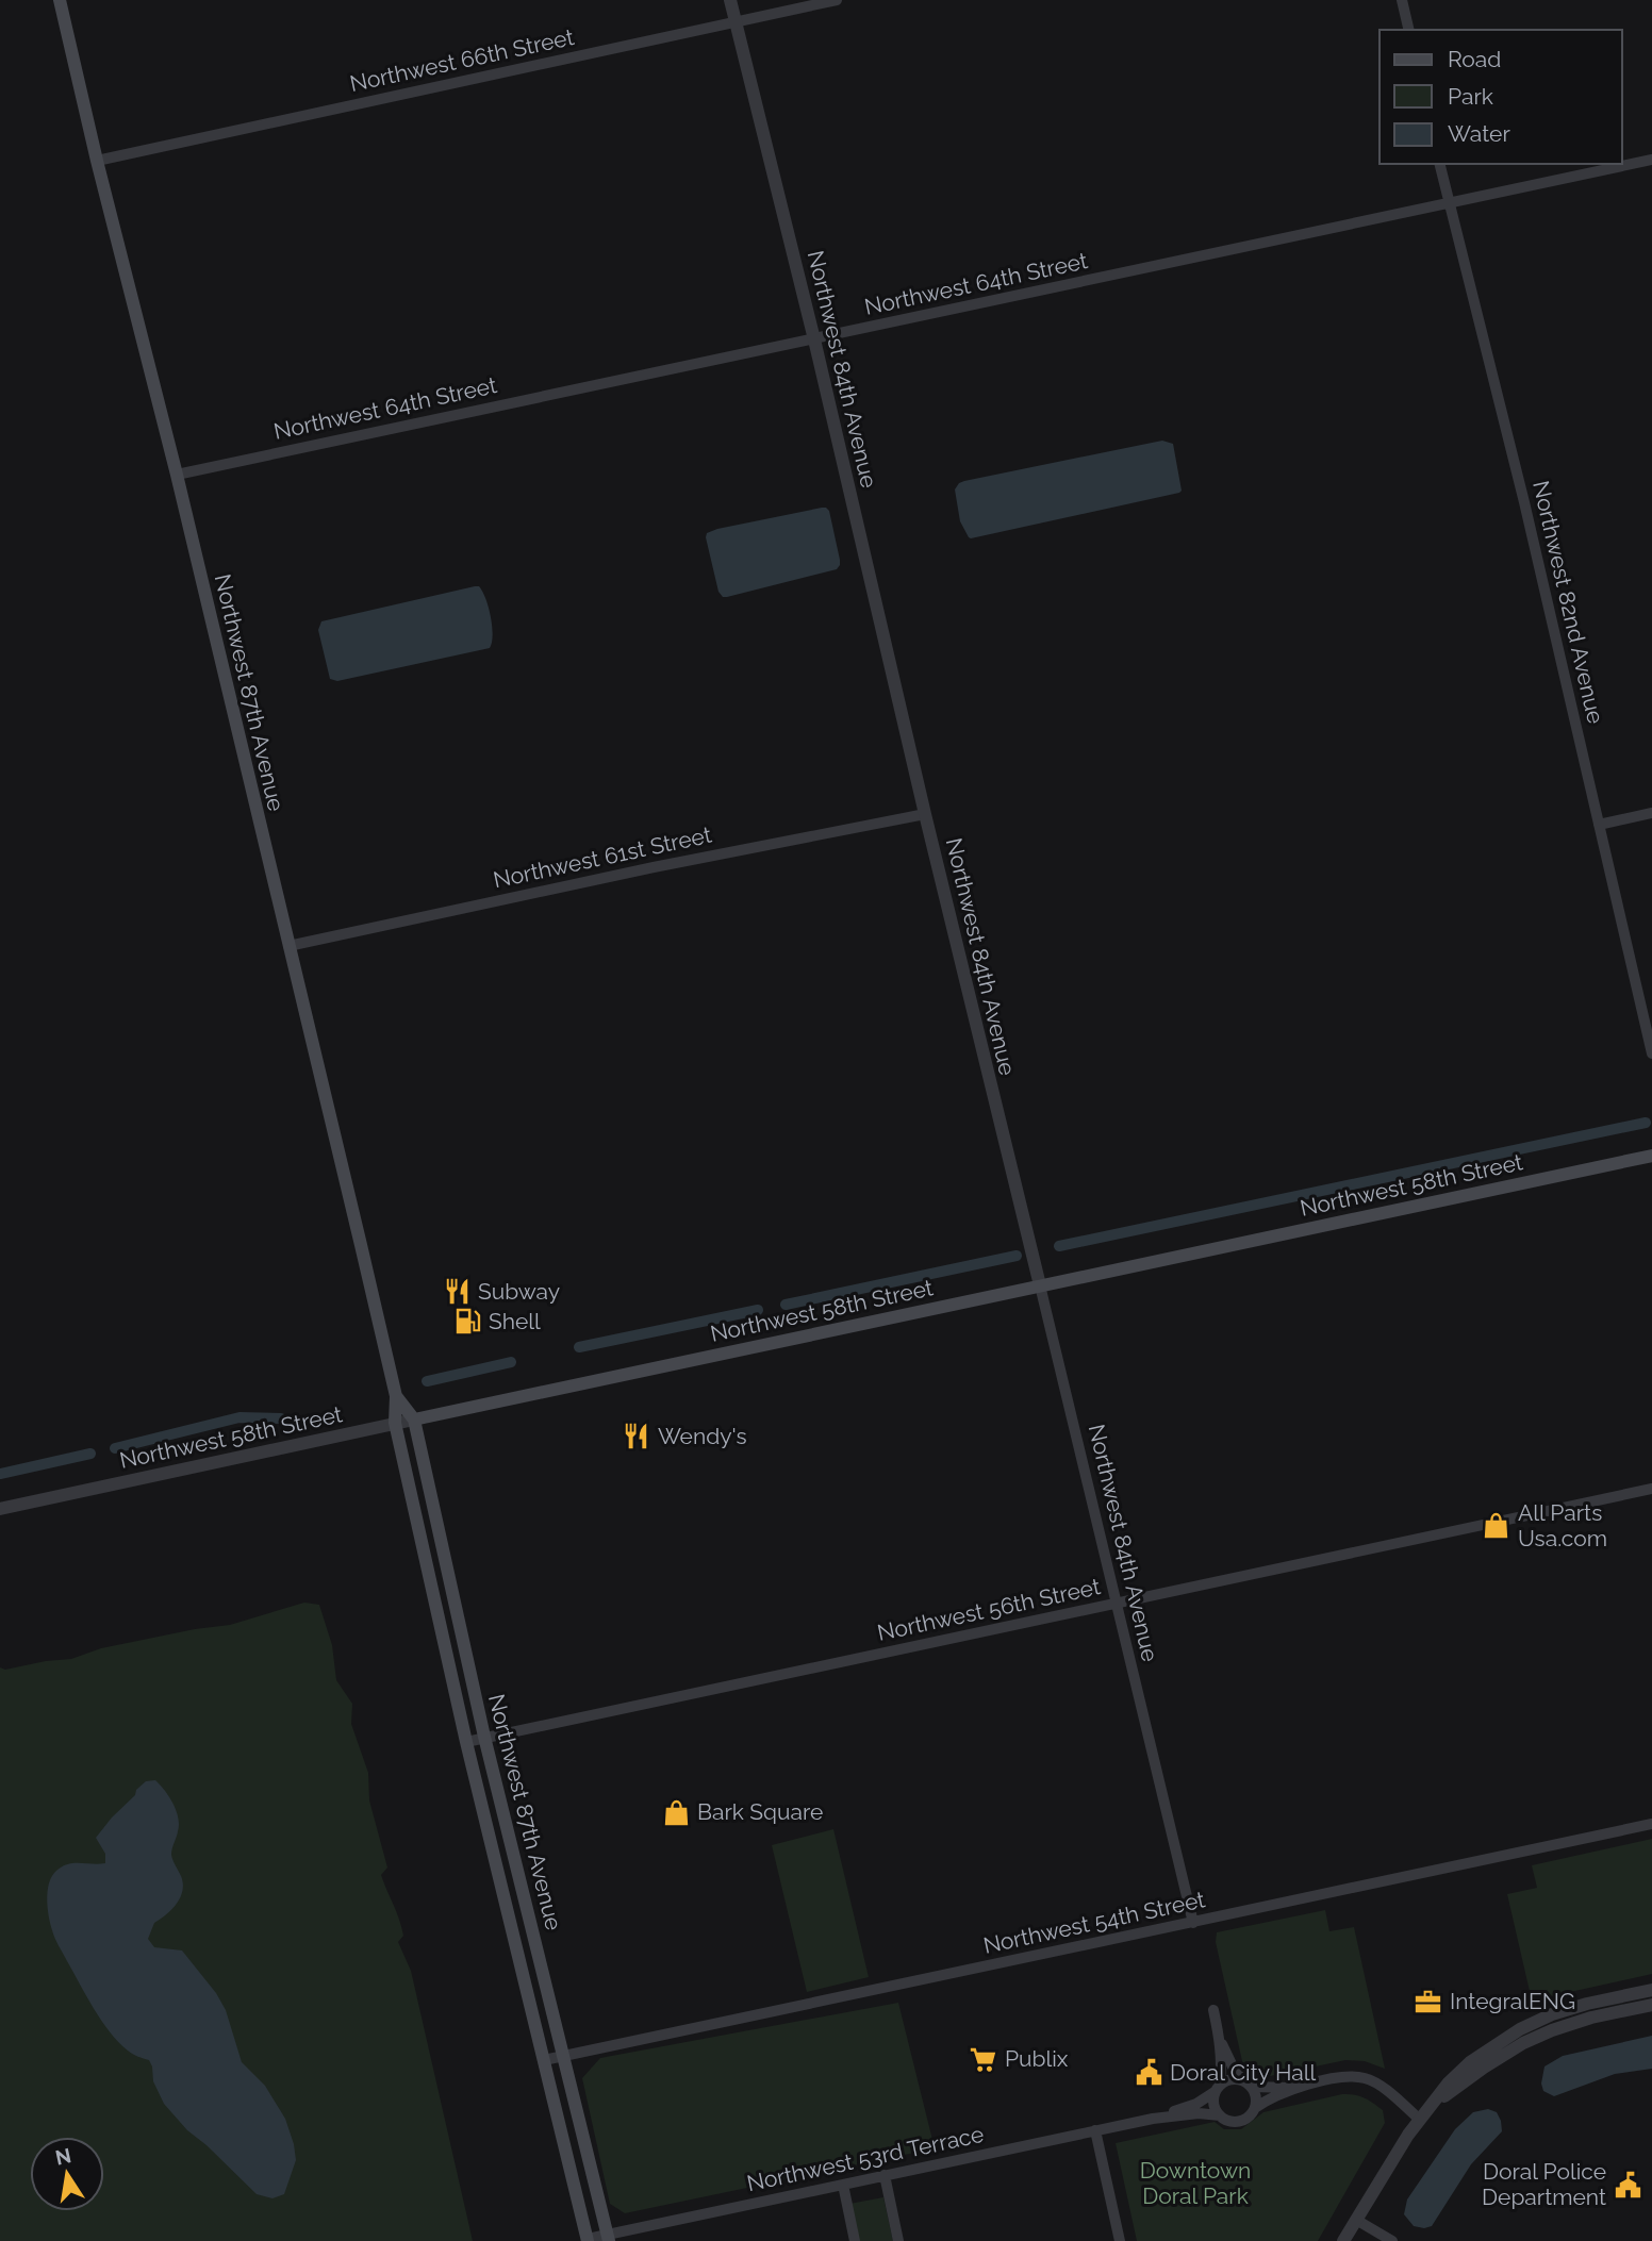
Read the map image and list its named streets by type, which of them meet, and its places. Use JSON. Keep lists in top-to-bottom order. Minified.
{"streets":{"main road":["Northwest 87th Avenue","Northwest 58th Street"],"street":["Northwest 66th Street","Northwest 64th Street","Northwest 84th Avenue","Northwest 82nd Avenue","Northwest 61st Street","Northwest 56th Street","Northwest 54th Street","Northwest 53rd Terrace"]},"crossings":[["Northwest 66th Street","Northwest 84th Avenue"],["Northwest 66th Street","Northwest 87th Avenue"],["Northwest 64th Street","Northwest 84th Avenue"],["Northwest 64th Street","Northwest 82nd Avenue"],["Northwest 64th Street","Northwest 87th Avenue"],["Northwest 84th Avenue","Northwest 61st Street"],["Northwest 84th Avenue","Northwest 58th Street"],["Northwest 84th Avenue","Northwest 56th Street"],["Northwest 84th Avenue","Northwest 54th Street"],["Northwest 87th Avenue","Northwest 61st Street"],["Northwest 87th Avenue","Northwest 58th Street"],["Northwest 87th Avenue","Northwest 56th Street"],["Northwest 87th Avenue","Northwest 54th Street"],["Northwest 87th Avenue","Northwest 53rd Terrace"]],"parks":["Downtown Doral Park"],"places":{"restaurant":["Subway","Wendy's"],"fuel station":["Shell"],"shop":["All Parts Usa.com","Bark Square"],"office":["IntegralENG"],"supermarket":["Publix"],"public building":["Doral City Hall","Doral Police Department"]},"legend":["Road","Park","Water"],"north":"top"}
